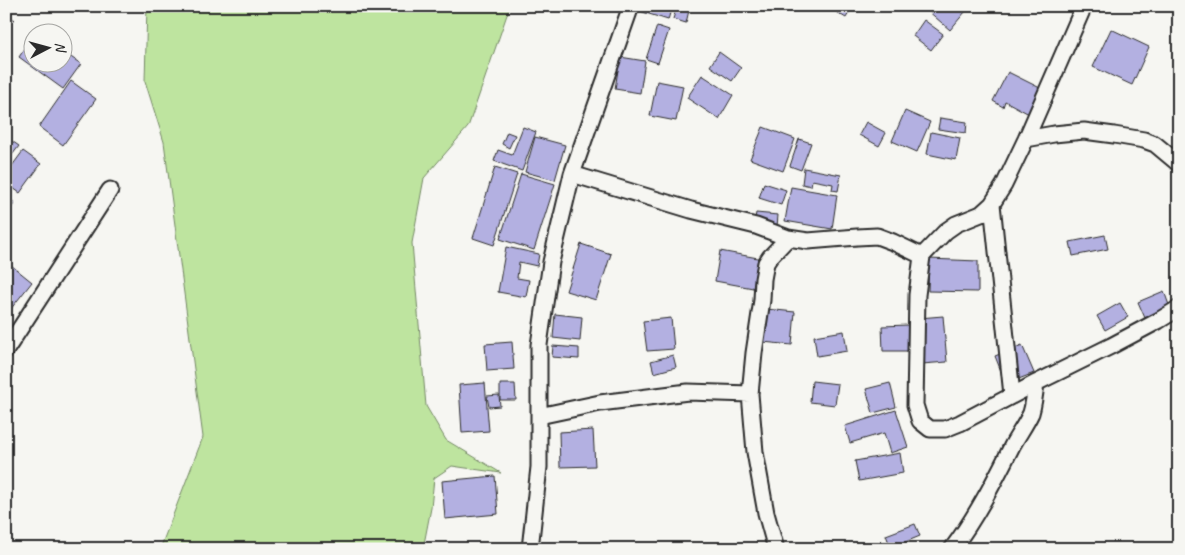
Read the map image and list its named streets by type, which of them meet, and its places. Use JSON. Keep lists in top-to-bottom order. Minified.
{"north":"right"}
